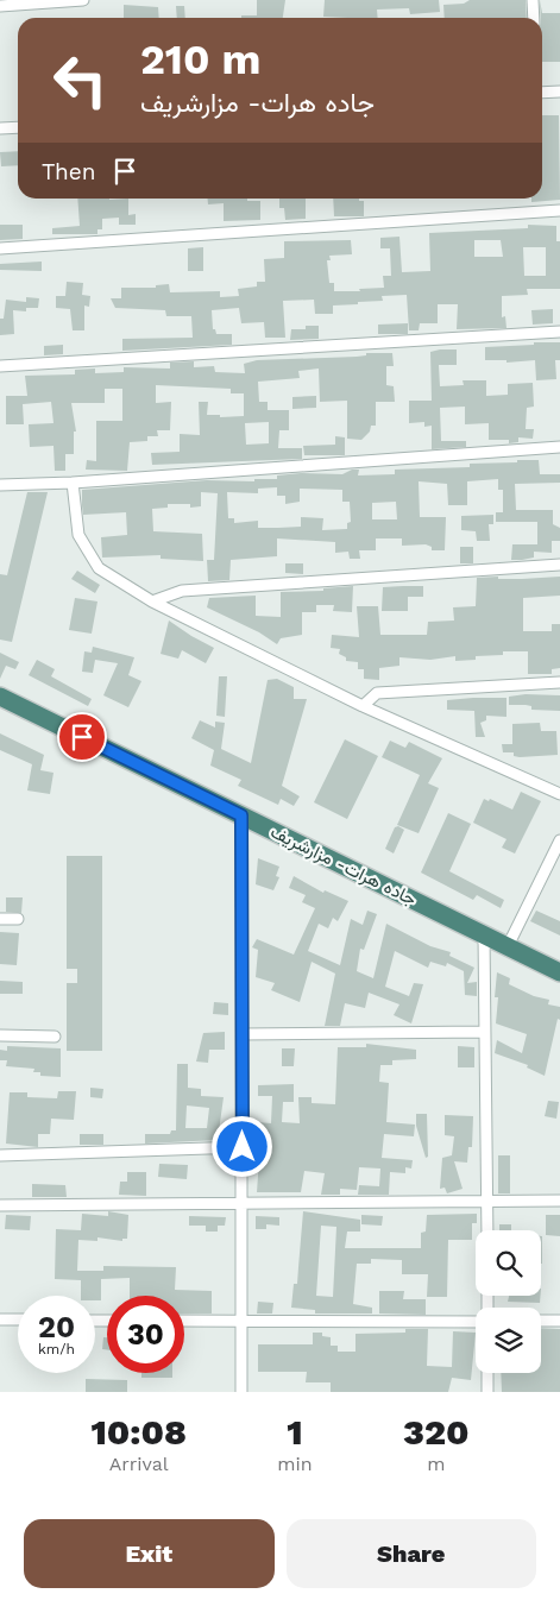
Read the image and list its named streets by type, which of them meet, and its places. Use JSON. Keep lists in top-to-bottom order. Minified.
{"streets":{"highway":["جاده هرات- مزارشریف"]},"page":{"turn":["210 m","جاده هرات- مزارشریف"],"then":"Then","speed":"20 km/h","limit":"30","eta":["10:08","Arrival","1","min","320","m"],"buttons":["Exit","Share"]}}
